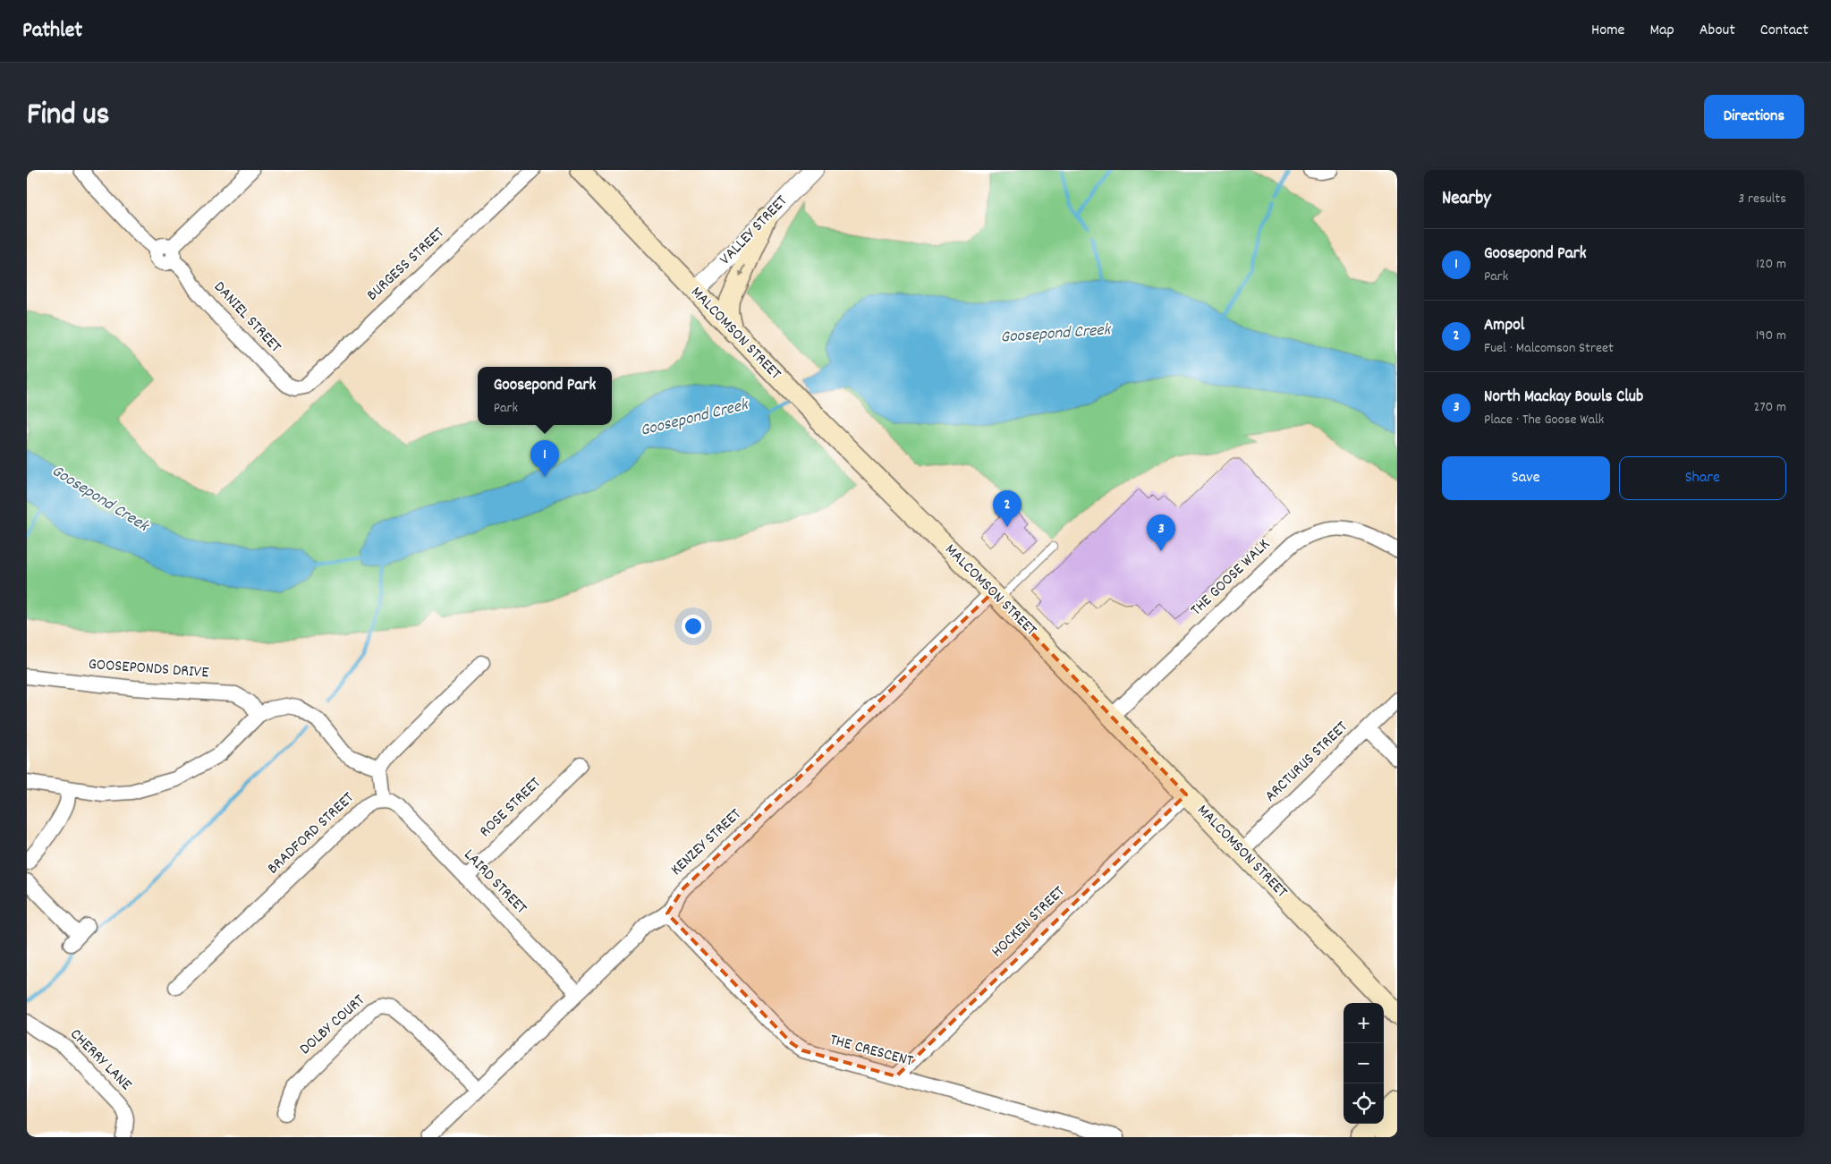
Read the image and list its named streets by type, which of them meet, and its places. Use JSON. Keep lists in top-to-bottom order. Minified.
{"streets":{"main road":["MALCOMSON STREET"],"street":["VALLEY STREET","BURGESS STREET","DANIEL STREET","THE GOOSE WALK","GOOSEPONDS DRIVE","ARCTURUS STREET","ROSE STREET","BRADFORD STREET","KENZEY STREET","LAIRD STREET","HOCKEN STREET","DOLBY COURT","THE CRESCENT","CHERRY LANE"]},"crossings":[["VALLEY STREET","MALCOMSON STREET"],["BURGESS STREET","DANIEL STREET"],["MALCOMSON STREET","THE GOOSE WALK"],["MALCOMSON STREET","ARCTURUS STREET"],["MALCOMSON STREET","KENZEY STREET"],["MALCOMSON STREET","HOCKEN STREET"],["ROSE STREET","LAIRD STREET"],["BRADFORD STREET","LAIRD STREET"],["KENZEY STREET","THE CRESCENT"],["HOCKEN STREET","THE CRESCENT"]],"water":["Goosepond Creek"],"page":{"header":"Pathlet","nav":["Home","Map","About","Contact"],"title":"Find us","buttons":["Directions",["Save","Share"]],"heading":["Nearby","3 results"],"list":[{"mark":"1","name":"Goosepond Park","note":"Park","value":"120 m"},{"mark":"2","name":"Ampol","note":"Fuel · Malcomson Street","value":"190 m"},{"mark":"3","name":"North Mackay Bowls Club","note":"Place · The Goose Walk","value":"270 m"}],"popup":["Goosepond Park","Park"],"pins":["1","2","3"],"map_buttons":["+","−"]}}
